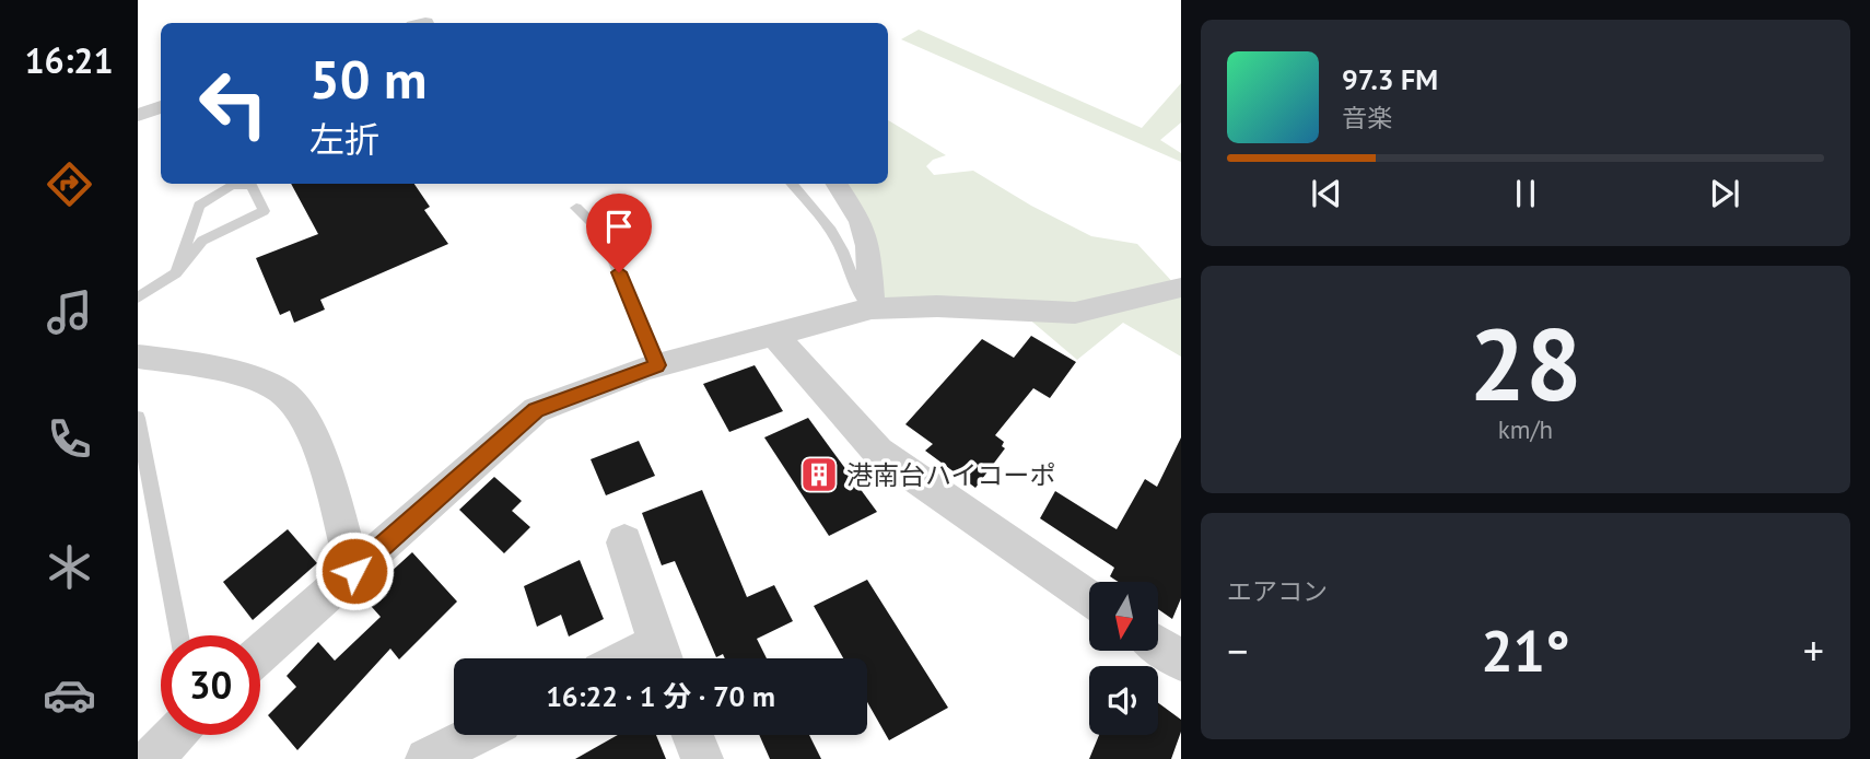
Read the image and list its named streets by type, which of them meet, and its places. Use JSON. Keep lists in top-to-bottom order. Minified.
{"places":{"building":["港南台ハイコーポ"]},"north":"bottom","page":{"tabs":"16:21","turn":["50 m","左折"],"song":["97.3 FM","音楽"],"tile":[["28","km/h"],"エアコン"],"heat":["−","21°","+"],"limit":"30","trip":"16:22 · 1 分 · 70 m"}}
